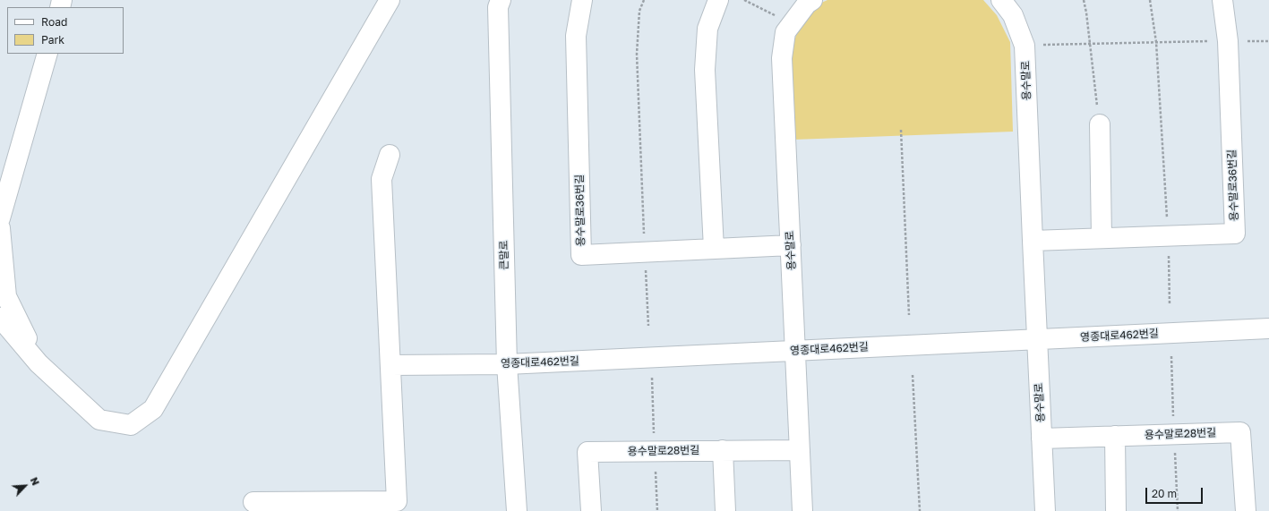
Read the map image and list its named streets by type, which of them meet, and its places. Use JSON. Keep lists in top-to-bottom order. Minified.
{"streets":{"street":["용수말로","용수말로36번길","큰말로","영종대로462번길","용수말로28번길"]},"crossings":[["용수말로","용수말로36번길"],["용수말로","영종대로462번길"],["용수말로","용수말로28번길"],["큰말로","영종대로462번길"]],"legend":["Road","Park"],"scale_bar":"20 m","north":"top right"}
